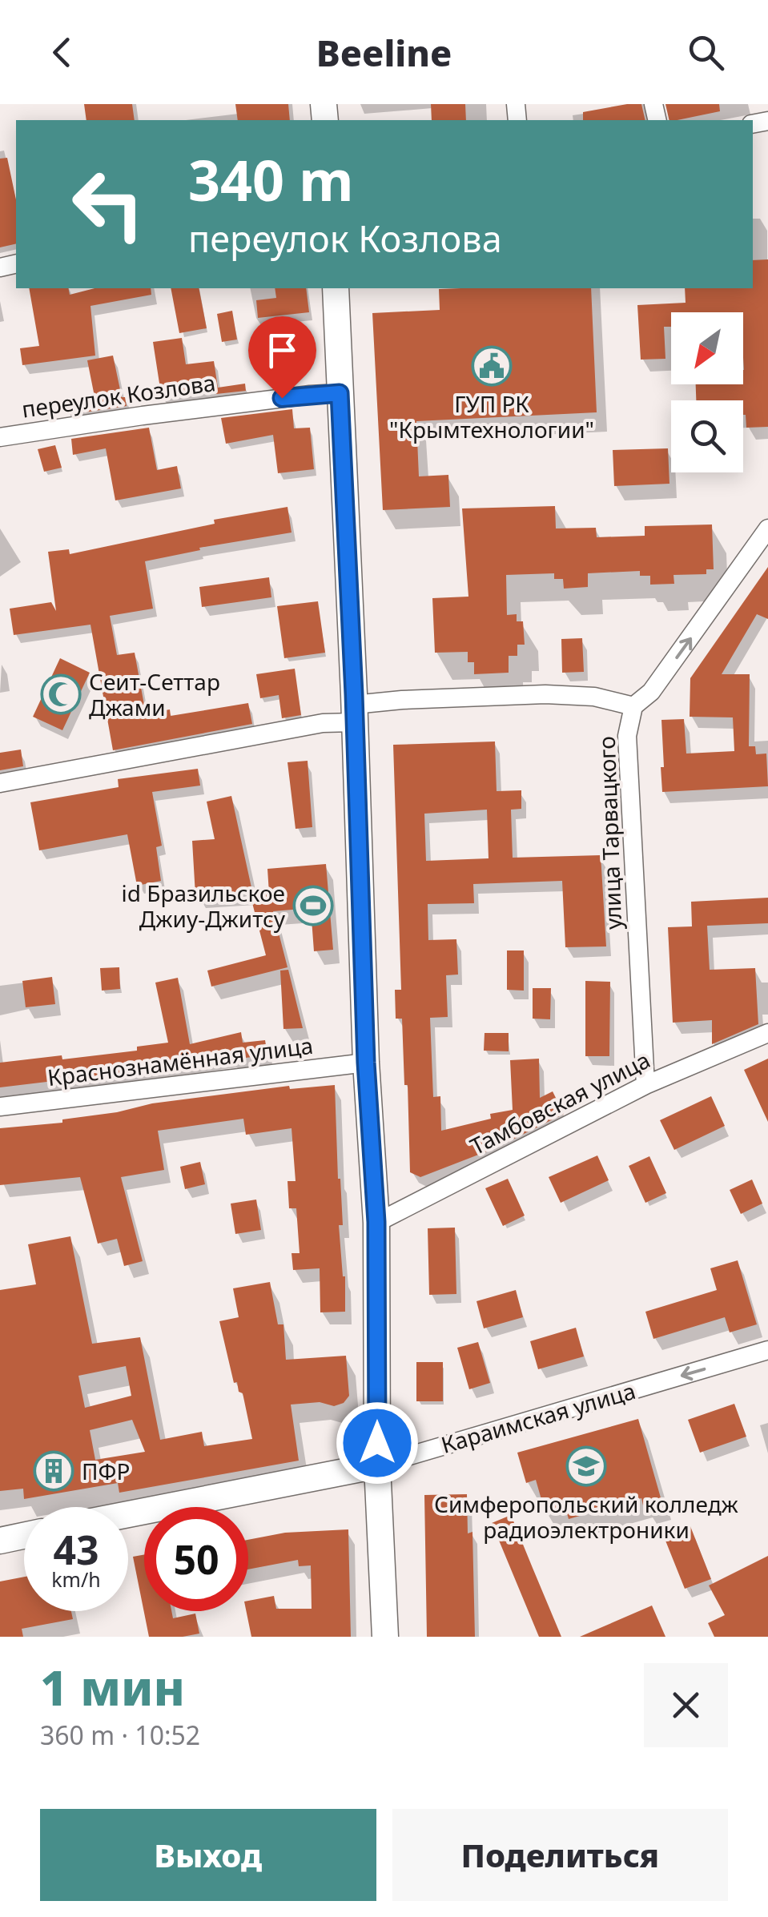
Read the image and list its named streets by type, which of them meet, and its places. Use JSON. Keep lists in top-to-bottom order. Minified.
{"streets":{"main road":["Караимская улица"],"street":["переулок Козлова","улица Тарвацкого","Краснознамённая улица","Тамбовская улица"]},"crossings":[["улица Тарвацкого","Тамбовская улица"]],"one_way":["улица Тарвацкого","Караимская улица"],"places":{"public building":["ГУП РК \"Крымтехнологии\""],"mosque":["Сеит-Сеттар Джами"],"sports":["id Бразильское Джиу-Джитсу"],"school or university":["Симферопольский колледж радиоэлектроники"],"building":["ПФР"]},"north":"bottom left","page":{"header":"Beeline","turn":["340 m","переулок Козлова"],"speed":"43 km/h","limit":"50","heading":["1 мин","360 m · 10:52"],"buttons":["Выход","Поделиться"]}}
